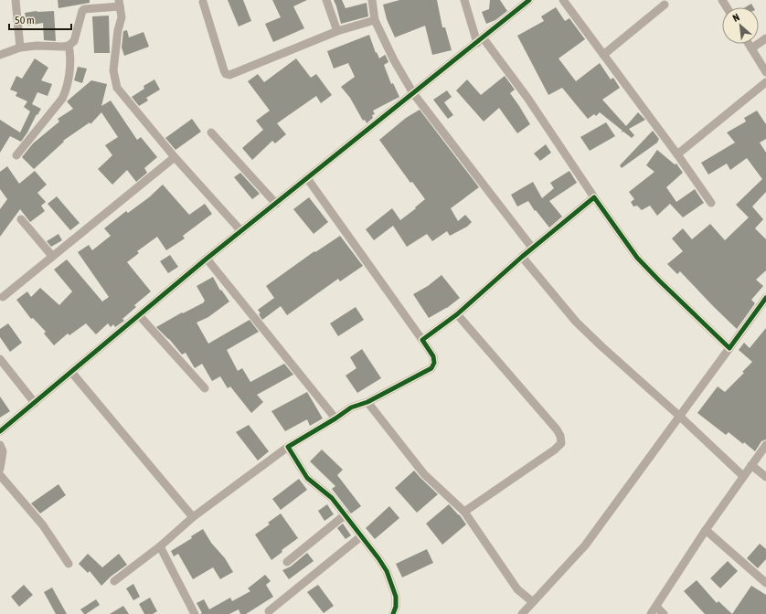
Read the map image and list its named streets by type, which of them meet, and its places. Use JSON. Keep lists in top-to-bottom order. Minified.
{"scale_bar":"50 m","north":"top left"}
